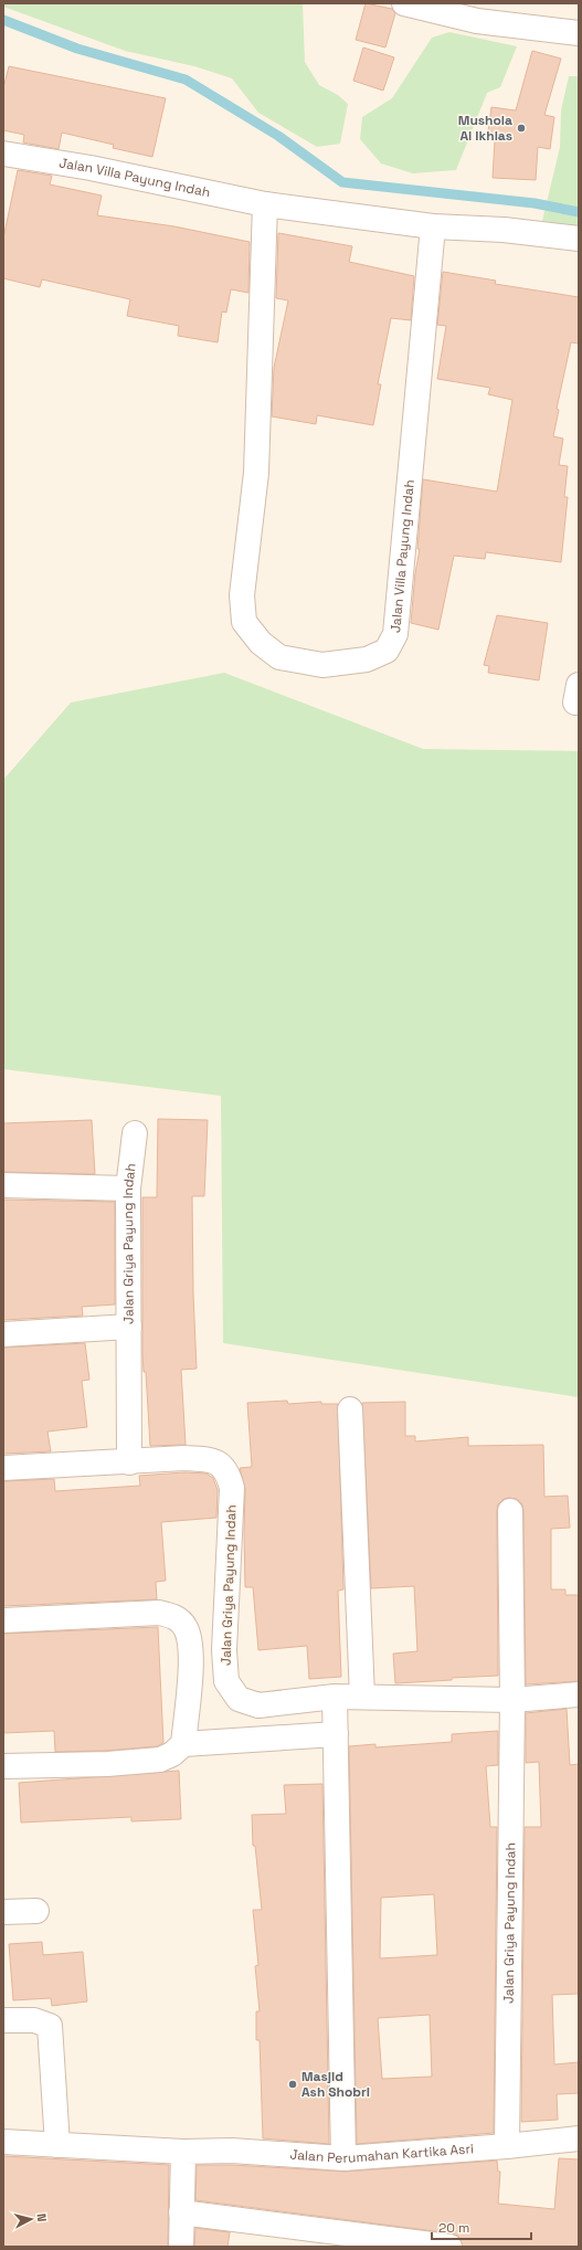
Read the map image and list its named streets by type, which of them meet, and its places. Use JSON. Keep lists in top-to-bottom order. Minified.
{"streets":{"street":["Jalan Villa Payung Indah","Jalan Griya Payung Indah","Jalan Perumahan Kartika Asri"]},"crossings":[["Jalan Griya Payung Indah","Jalan Perumahan Kartika Asri"]],"places":["Mushola Al Ikhlas","Masjid Ash Shobri"],"scale_bar":"20 m","north":"right"}
